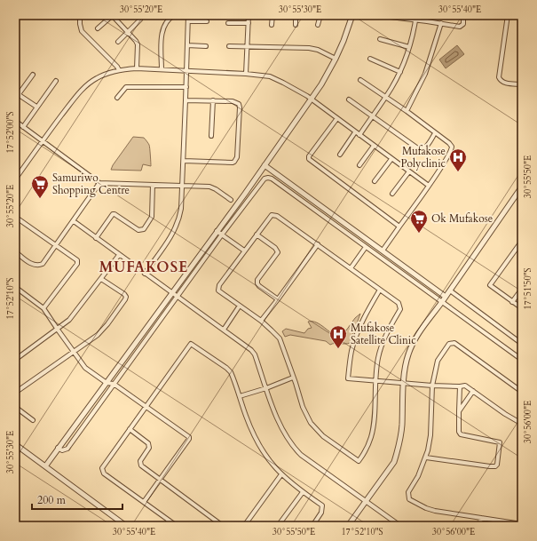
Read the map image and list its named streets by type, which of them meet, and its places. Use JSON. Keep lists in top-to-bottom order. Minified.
{"districts":["MUFAKOSE"],"places":{"hospital":["Mufakose Polyclinic","Mufakose Satellite Clinic"],"supermarket":["Samuriwo Shopping Centre","Ok Mufakose"]},"scale_bar":"200 m","coordinates":["30°55'20\"E","30°55'30\"E","30°55'40\"E","17°52'00\"S","30°55'50\"E","17°51'50\"S","17°52'10\"S","30°56'00\"E"]}
